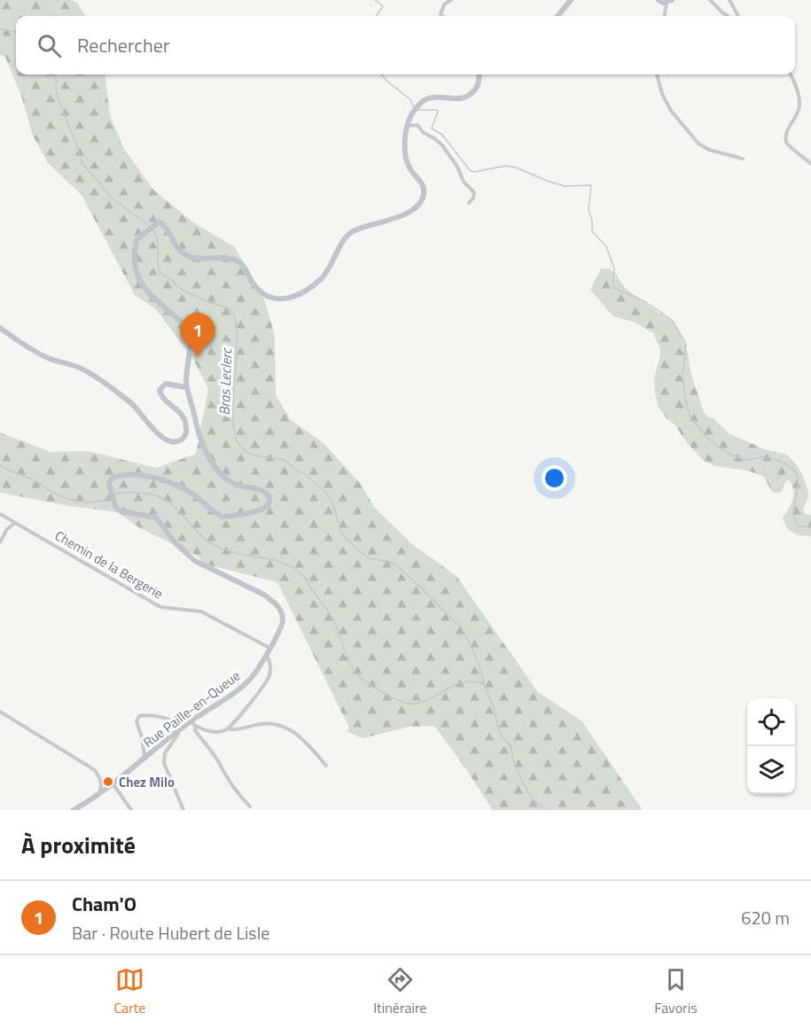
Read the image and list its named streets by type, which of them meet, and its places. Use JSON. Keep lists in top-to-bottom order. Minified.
{"streets":{"main road":["Rue Paille-en-Queue"],"street":["Chemin de la Bergerie"]},"crossings":[["Chemin de la Bergerie","Rue Paille-en-Queue"]],"water":["Bras Leclerc"],"places":["Chez Milo"],"page":{"search":"Rechercher","pins":"1","heading":"À proximité","list":[{"mark":"1","name":"Cham'O","note":"Bar · Route Hubert de Lisle","value":"620 m"}],"nav":["Carte","Itinéraire","Favoris"]}}
